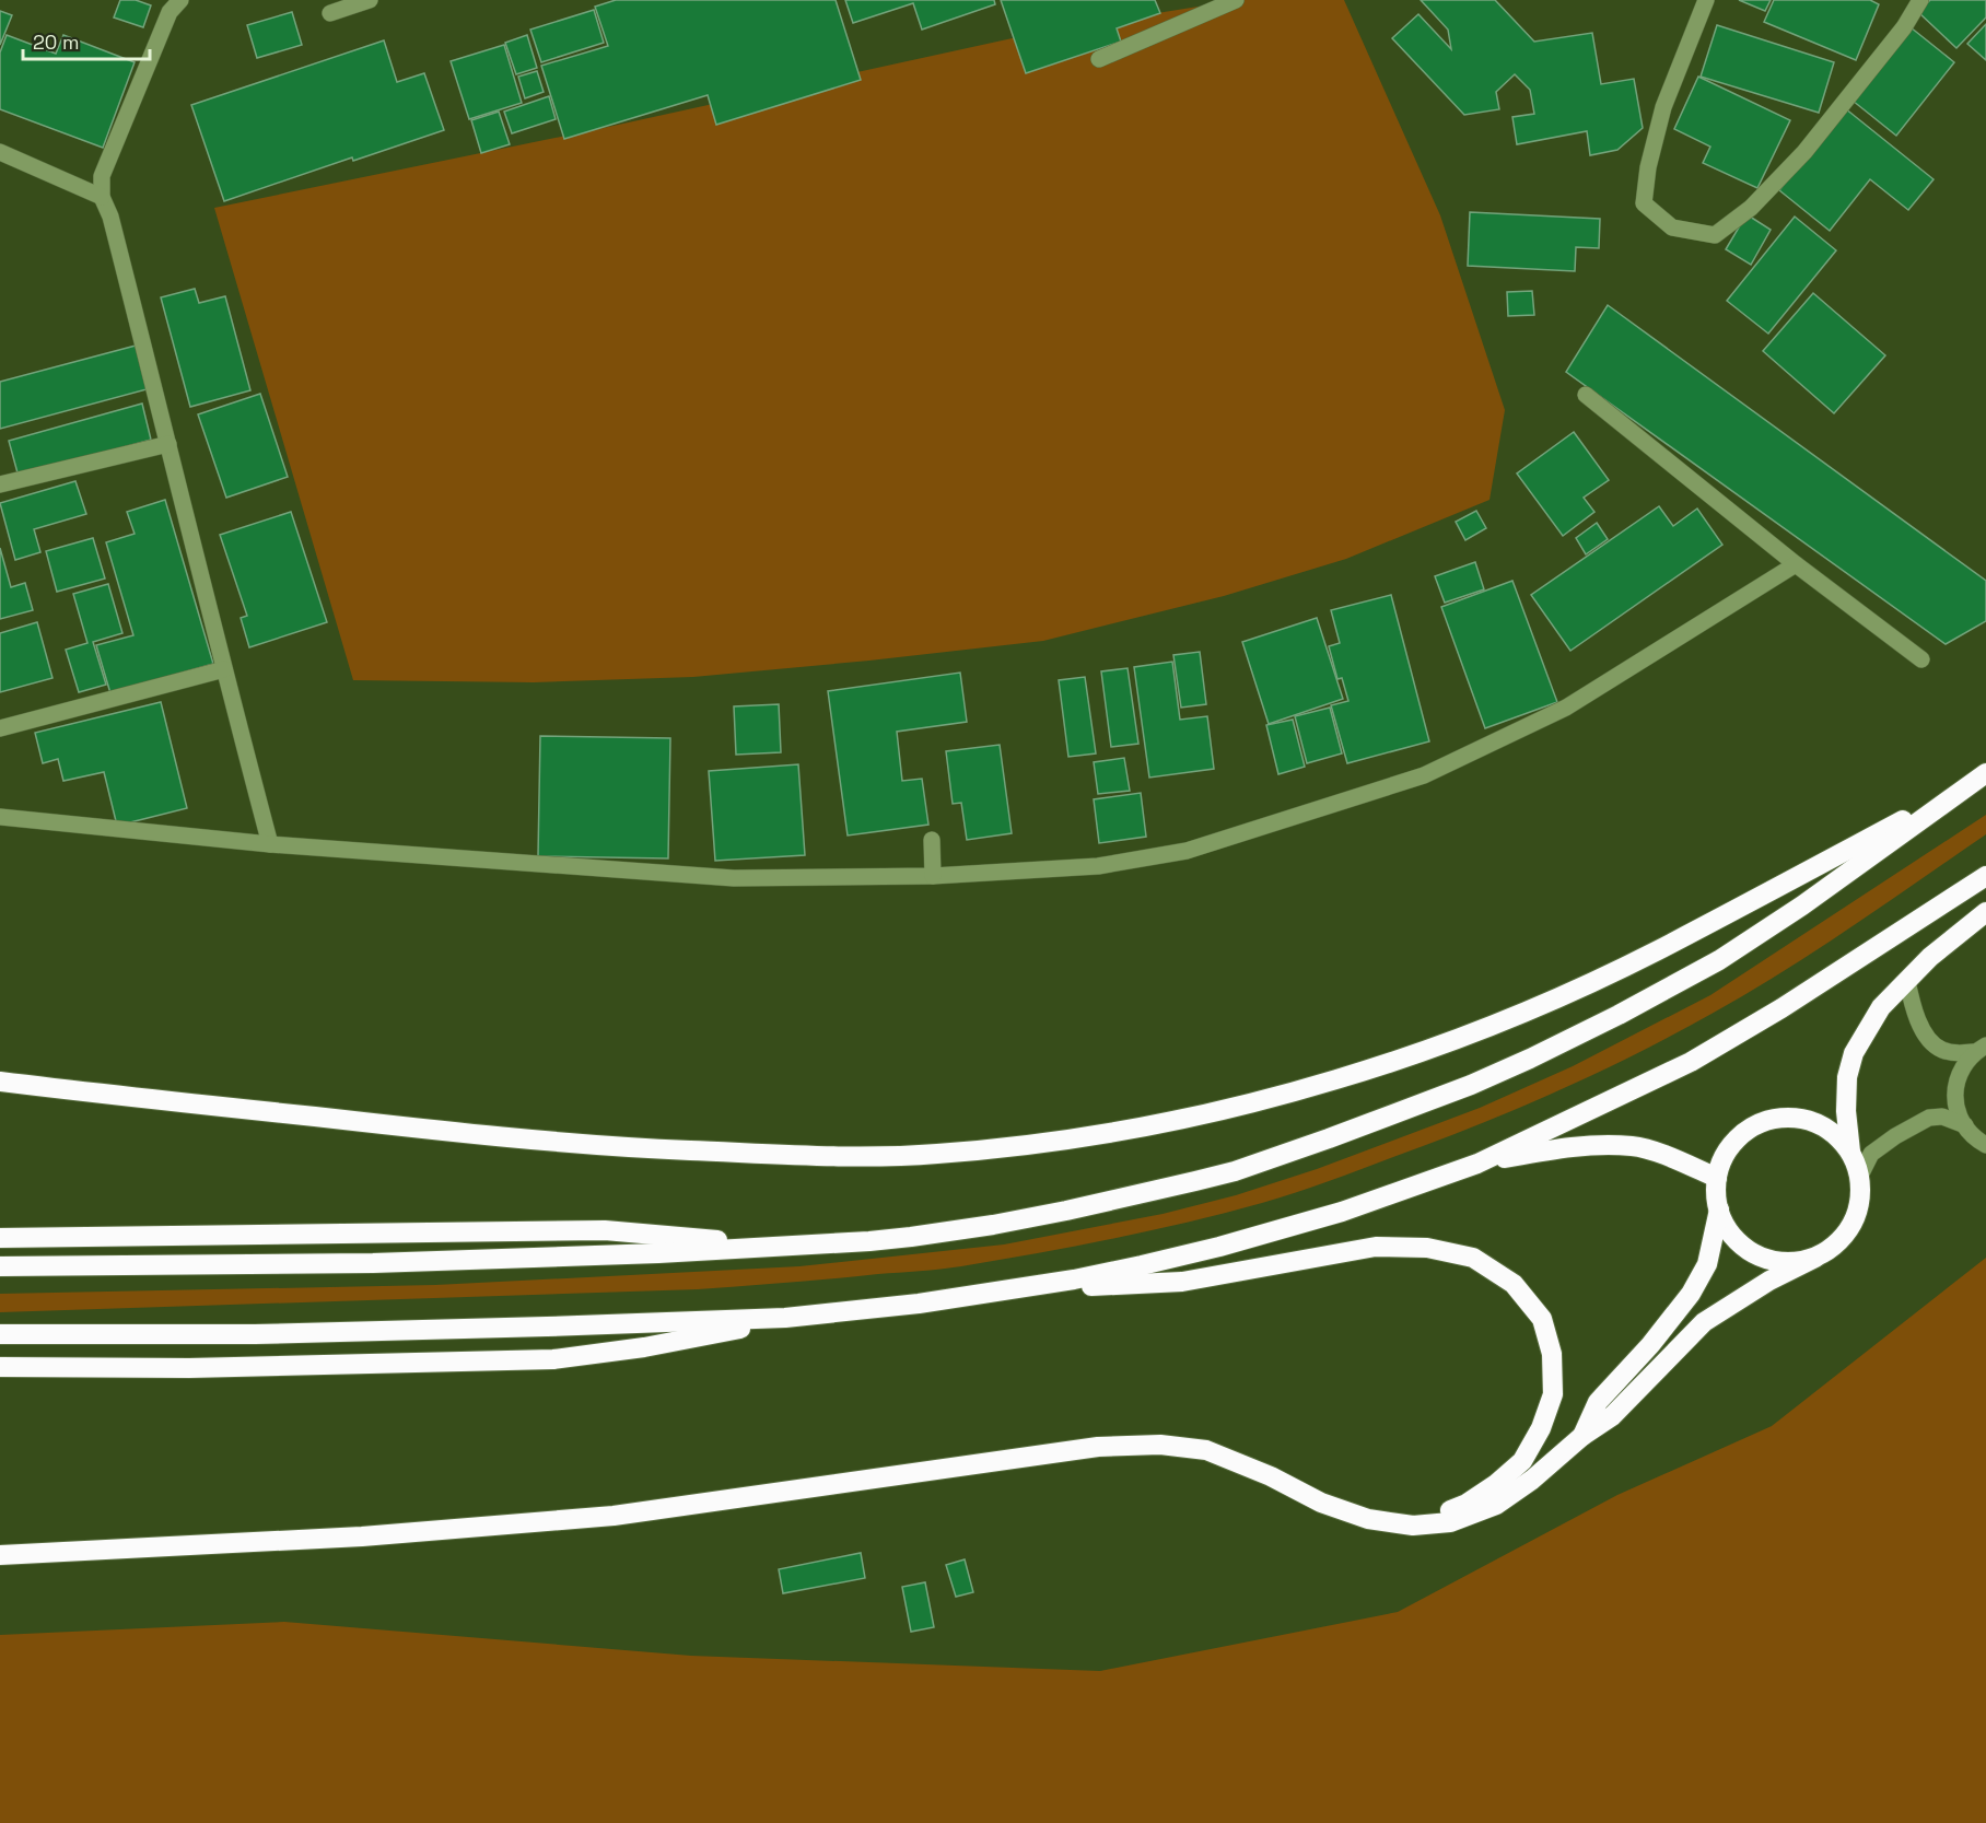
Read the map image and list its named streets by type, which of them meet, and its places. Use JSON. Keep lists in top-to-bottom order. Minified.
{"scale_bar":"20 m"}
